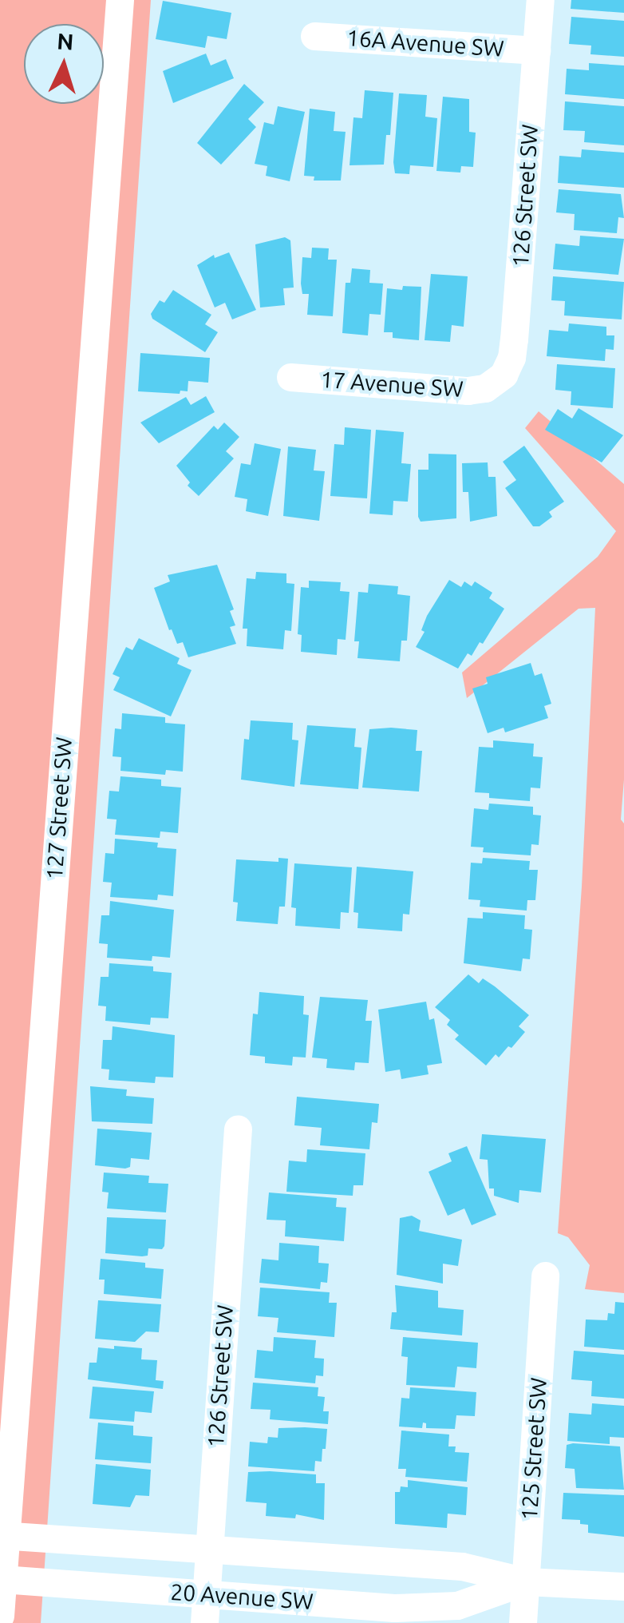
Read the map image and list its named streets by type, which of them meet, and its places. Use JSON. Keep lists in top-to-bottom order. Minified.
{"streets":{"street":["16A Avenue SW","126 Street SW","17 Avenue SW","127 Street SW","125 Street SW","20 Avenue SW"]},"crossings":[["16A Avenue SW","126 Street SW"],["126 Street SW","17 Avenue SW"],["126 Street SW","20 Avenue SW"],["127 Street SW","20 Avenue SW"],["125 Street SW","20 Avenue SW"]],"north":"top"}
